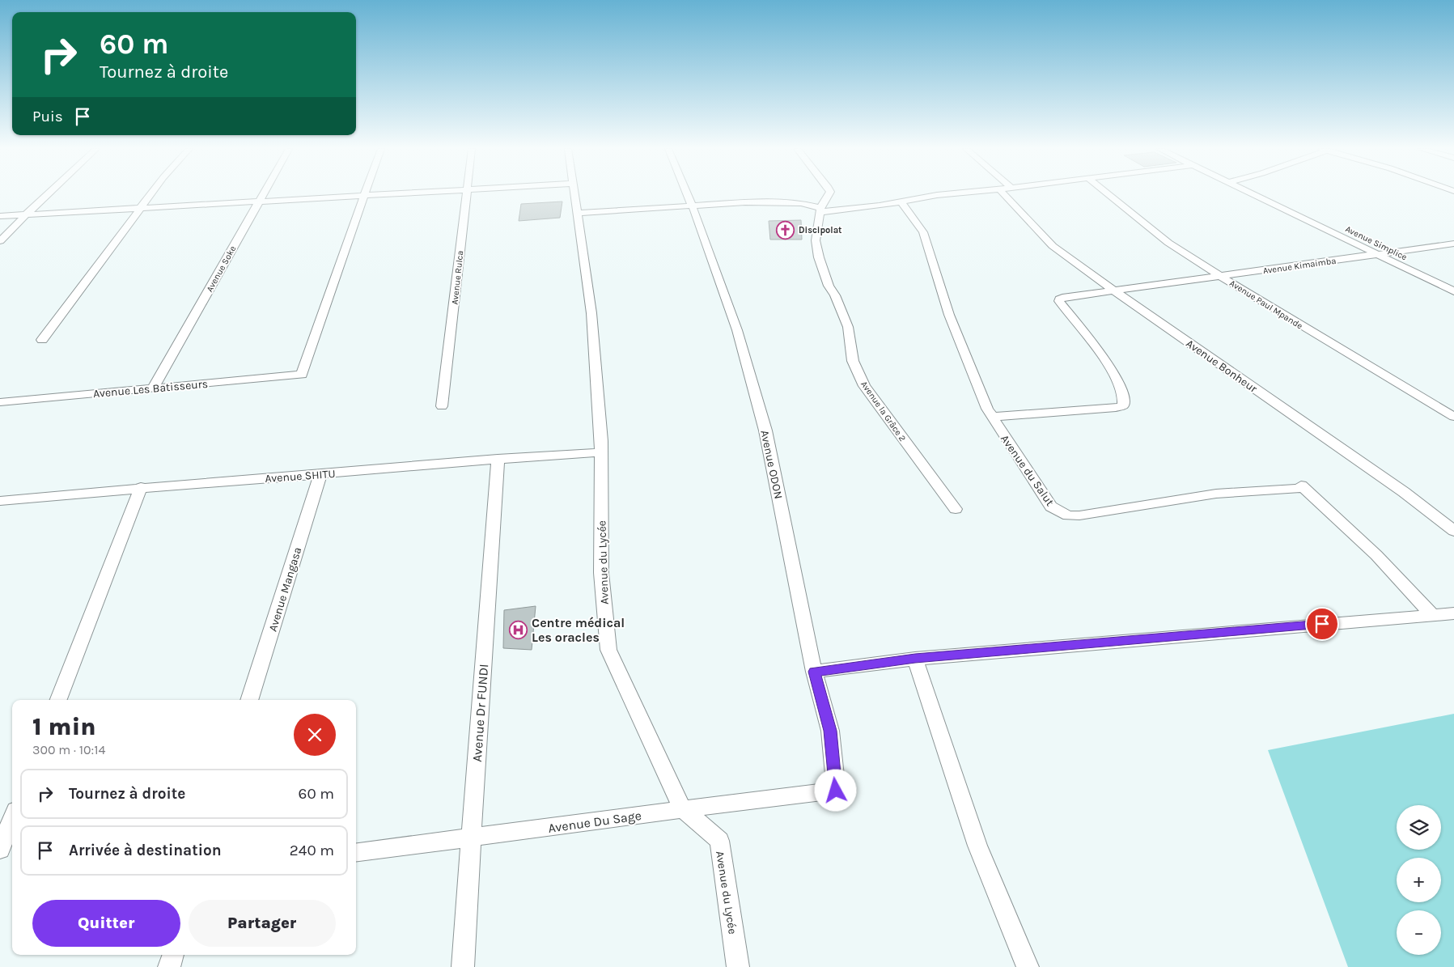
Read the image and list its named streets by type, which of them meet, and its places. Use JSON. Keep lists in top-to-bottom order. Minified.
{"streets":{"street":["Avenue Simplice","Avenue Kimaimba","Avenue Soke","Avenue Rulca","Avenue Paul Mpande","Avenue Bonheur","Avenue Les Batisseurs","Avenue la Grâce 2","Avenue ODON","Avenue du Salut","Avenue SHITU","Avenue du Lycée","Avenue Mangasa","Avenue Dr FUNDI","Avenue Du Sage"]},"crossings":[["Avenue Simplice","Avenue Kimaimba"],["Avenue Kimaimba","Avenue Paul Mpande"],["Avenue Kimaimba","Avenue Bonheur"],["Avenue Kimaimba","Avenue du Salut"],["Avenue Soke","Avenue Les Batisseurs"],["Avenue ODON","Avenue Du Sage"],["Avenue SHITU","Avenue du Lycée"],["Avenue SHITU","Avenue Mangasa"],["Avenue SHITU","Avenue Dr FUNDI"],["Avenue du Lycée","Avenue Du Sage"],["Avenue Dr FUNDI","Avenue Du Sage"]],"places":{"church":["Discipolat"],"hospital":["Centre médical Les oracles"]},"page":{"turn":["60 m","Tournez à droite"],"then":"Puis","heading":["1 min","300 m · 10:14"],"list":[{"name":"Tournez à droite","value":"60 m"},{"name":"Arrivée à destination","value":"240 m"}],"map_buttons":["+","−"],"buttons":["Quitter","Partager"]}}
